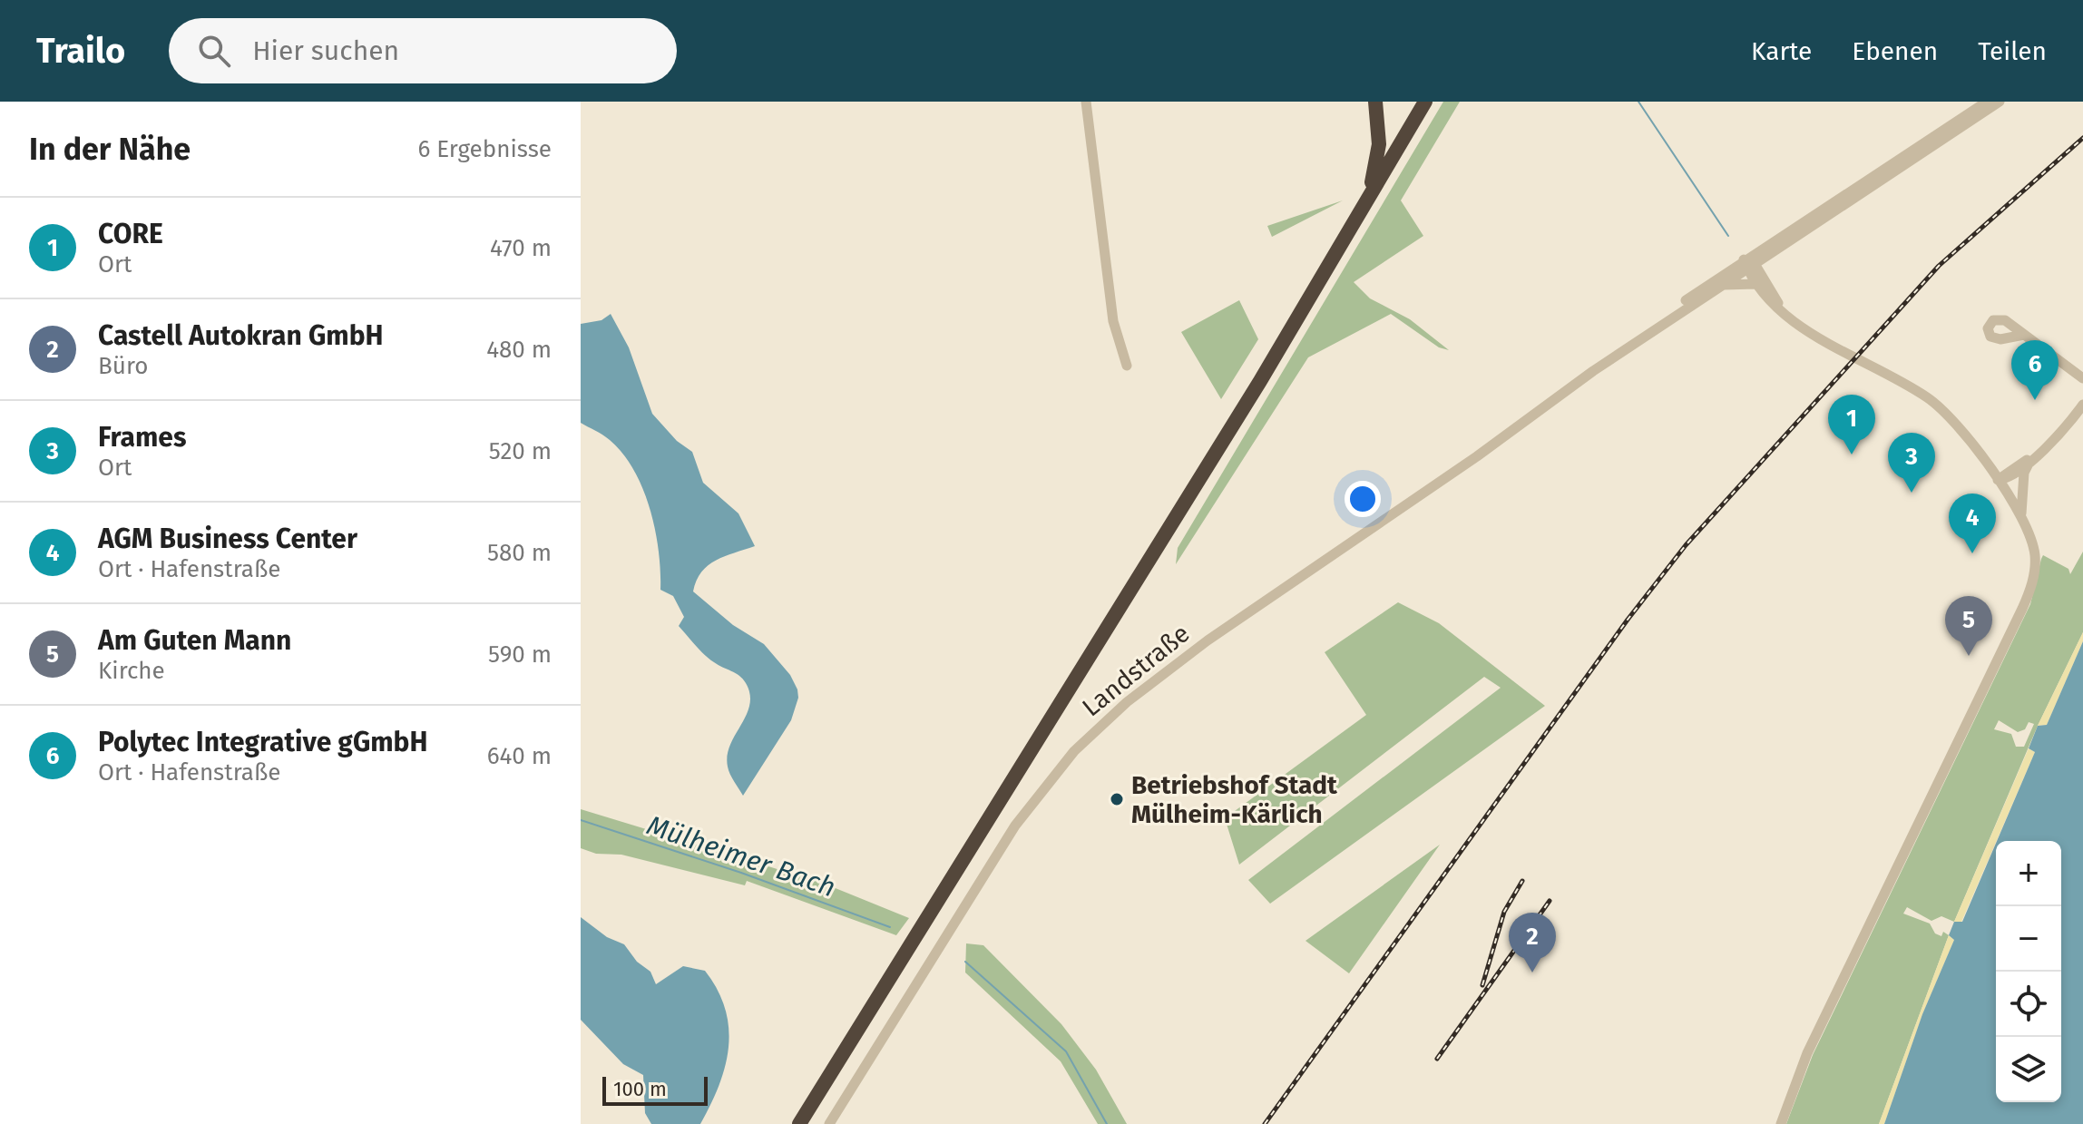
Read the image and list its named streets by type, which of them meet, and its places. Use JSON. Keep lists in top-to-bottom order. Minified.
{"streets":{"street":["Landstraße"]},"water":["Mülheimer Bach"],"places":["Betriebshof Stadt Mülheim-Kärlich"],"scale_bar":"100 m","page":{"header":"Trailo","search":"Hier suchen","nav":["Karte","Ebenen","Teilen"],"heading":["In der Nähe","6 Ergebnisse"],"list":[{"mark":"1","name":"CORE","note":"Ort","value":"470 m"},{"mark":"2","name":"Castell Autokran GmbH","note":"Büro","value":"480 m"},{"mark":"3","name":"Frames","note":"Ort","value":"520 m"},{"mark":"4","name":"AGM Business Center","note":"Ort · Hafenstraße","value":"580 m"},{"mark":"5","name":"Am Guten Mann","note":"Kirche","value":"590 m"},{"mark":"6","name":"Polytec Integrative gGmbH","note":"Ort · Hafenstraße","value":"640 m"}],"pins":["6","1","3","4","5","2"],"map_buttons":["+","−"],"scale":"100 m"}}
